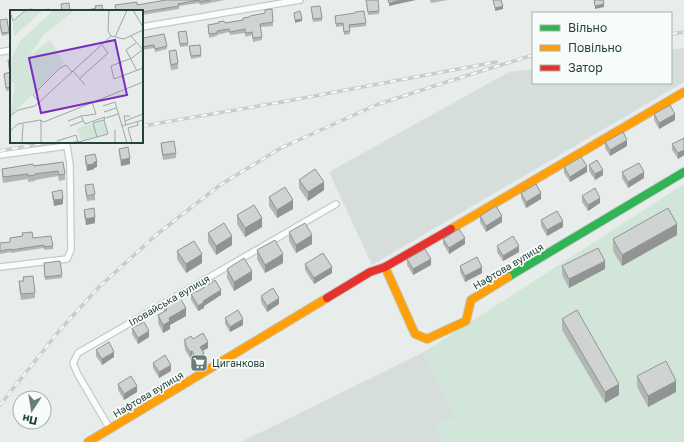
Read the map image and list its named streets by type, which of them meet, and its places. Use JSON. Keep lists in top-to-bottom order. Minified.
{"streets":{"street":["Нафтова вулиця","Іловайська вулиця"]},"crossings":[["Нафтова вулиця","Іловайська вулиця"]],"places":{"supermarket":["Циганкова"]},"legend":["Вільно","Повільно","Затор"],"north":"bottom"}
